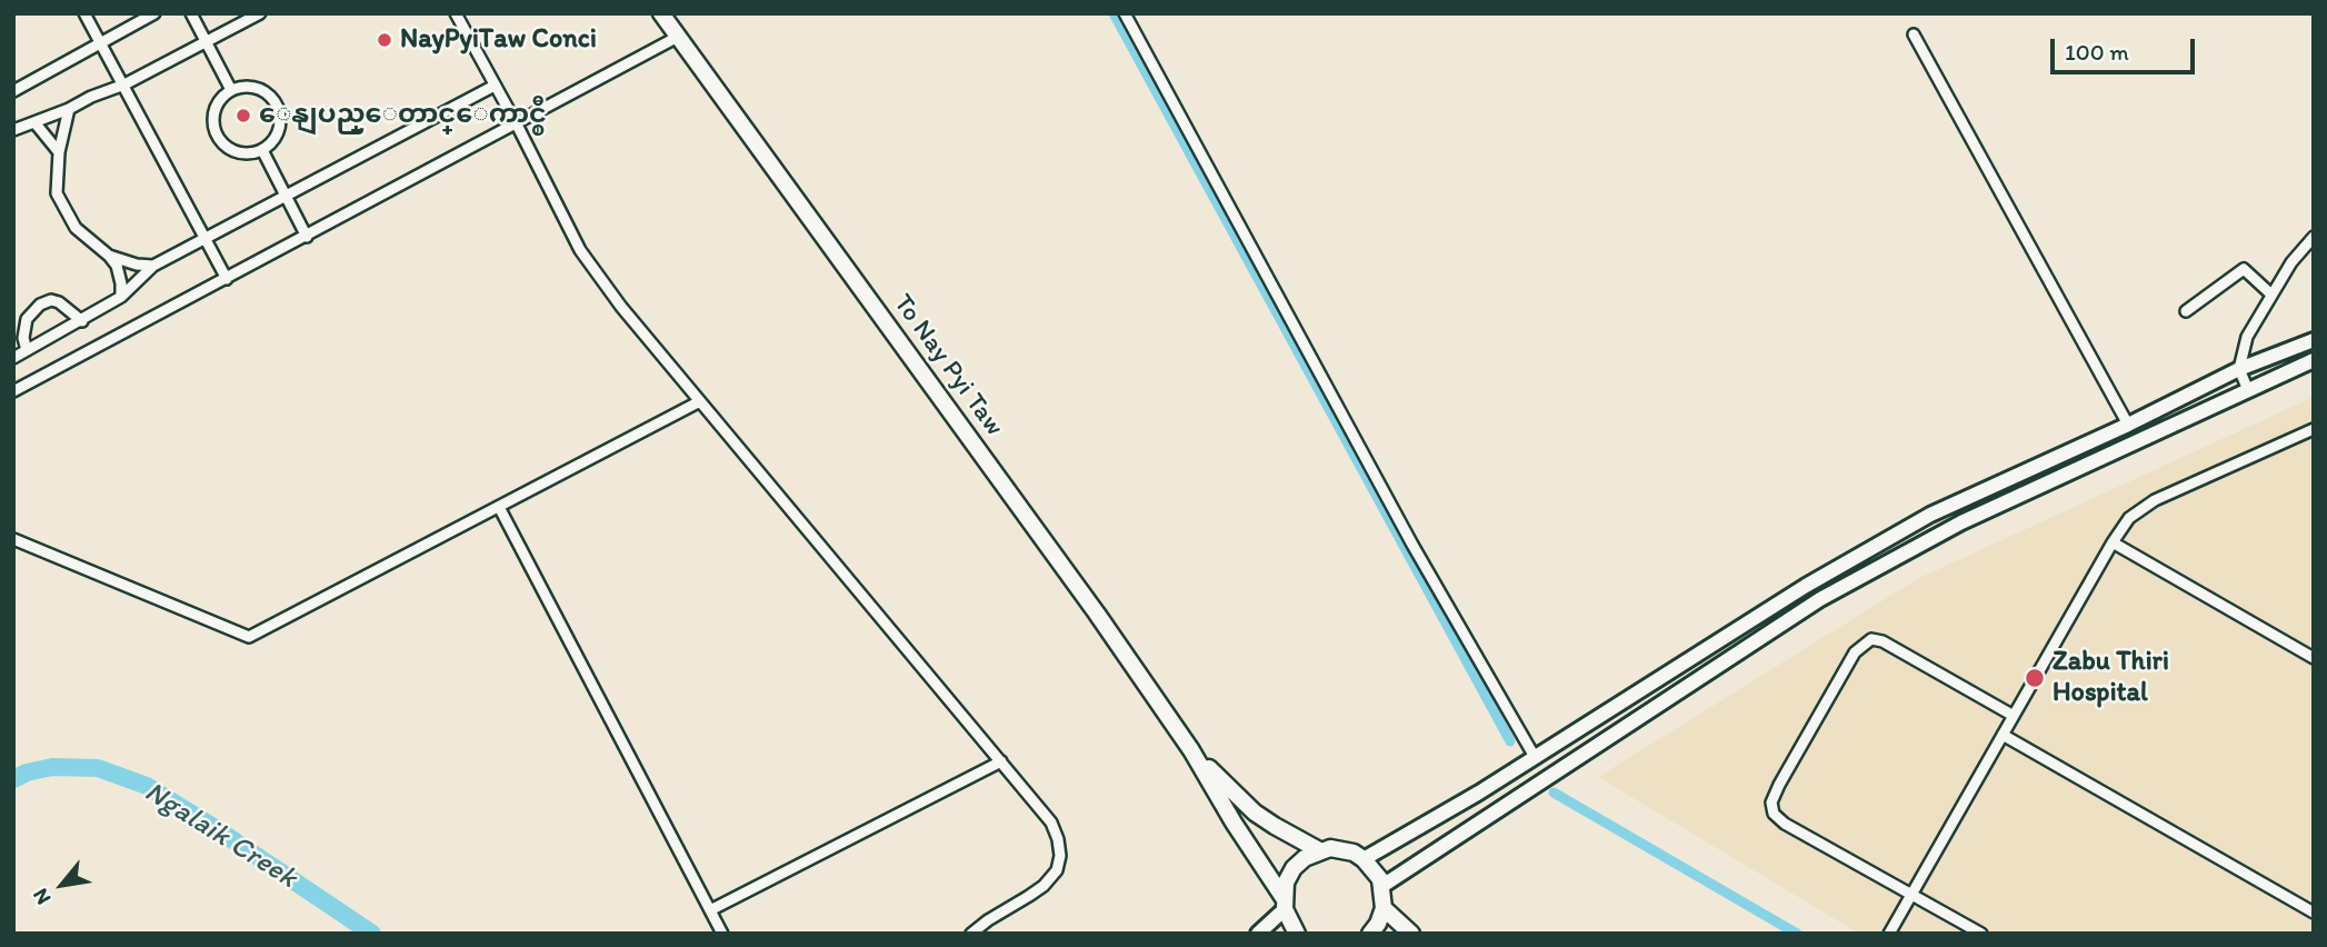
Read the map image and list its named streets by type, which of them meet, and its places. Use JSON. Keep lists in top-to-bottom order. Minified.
{"streets":{"main road":["To Nay Pyi Taw"]},"water":["Ngalaik Creek"],"places":["NayPyiTaw Conci","ေနျပည္ေတာင္ေကာင္စီ","Zabu Thiri Hospital"],"scale_bar":"100 m","north":"bottom left"}
